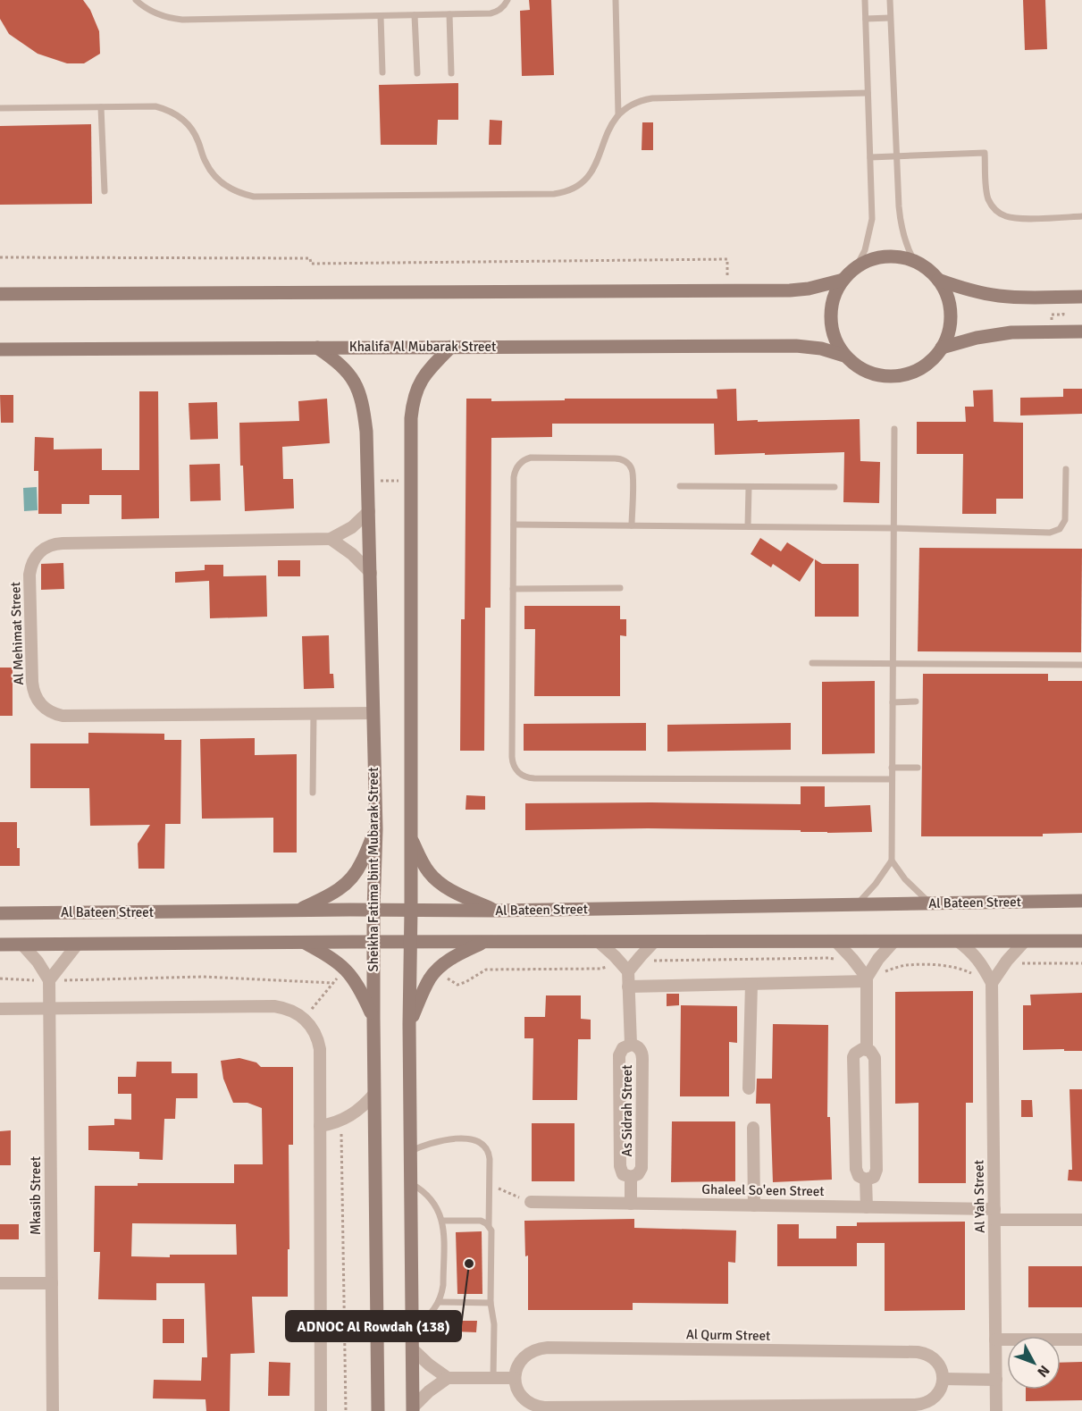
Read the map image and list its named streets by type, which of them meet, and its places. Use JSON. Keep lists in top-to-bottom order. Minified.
{"streets":{"main road":["Khalifa Al Mubarak Street","Sheikha Fatima bint Mubarak Street","Al Bateen Street"],"street":["Al Mehimat Street","As Sidrah Street","Ghaleel So'een Street","Mkasib Street","Al Yah Street","Al Qurm Street"]},"crossings":[["Khalifa Al Mubarak Street","Sheikha Fatima bint Mubarak Street"],["Al Mehimat Street","Sheikha Fatima bint Mubarak Street"],["Sheikha Fatima bint Mubarak Street","Al Bateen Street"],["As Sidrah Street","Ghaleel So'een Street"],["Ghaleel So'een Street","Al Yah Street"]],"places":["ADNOC Al Rowdah (138)"],"north":"bottom right"}
